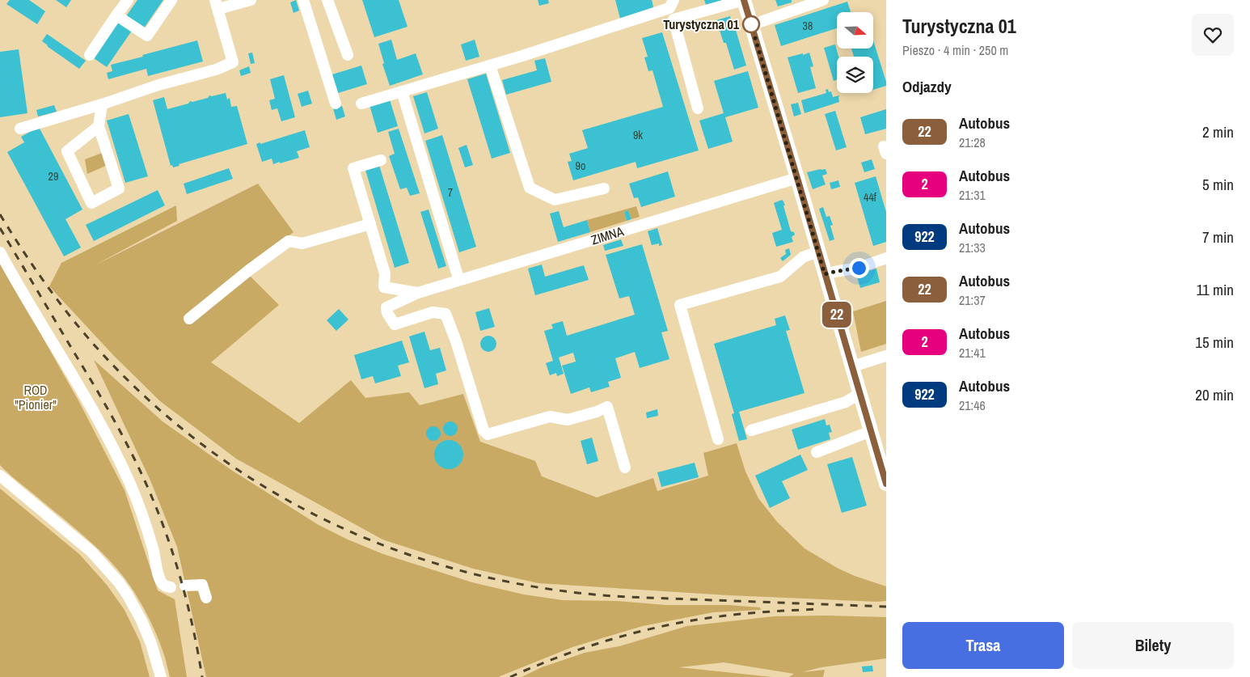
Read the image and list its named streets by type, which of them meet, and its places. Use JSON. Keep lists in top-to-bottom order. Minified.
{"streets":{"street":["ZIMNA"]},"parks":["ROD \"Pionier\""],"places":["Turystyczna 01"],"lines":["bus line 22"],"house_numbers":["38","9k","9o","29","7","44f"],"north":"right","page":{"on_map":"22","heading":[["Turystyczna 01","Pieszo · 4 min · 250 m"],"Odjazdy"],"list":[{"mark":"22","name":"Autobus","note":"21:28","value":"2 min"},{"mark":"2","name":"Autobus","note":"21:31","value":"5 min"},{"mark":"922","name":"Autobus","note":"21:33","value":"7 min"},{"mark":"22","name":"Autobus","note":"21:37","value":"11 min"},{"mark":"2","name":"Autobus","note":"21:41","value":"15 min"},{"mark":"922","name":"Autobus","note":"21:46","value":"20 min"}],"buttons":["Trasa","Bilety"]}}
